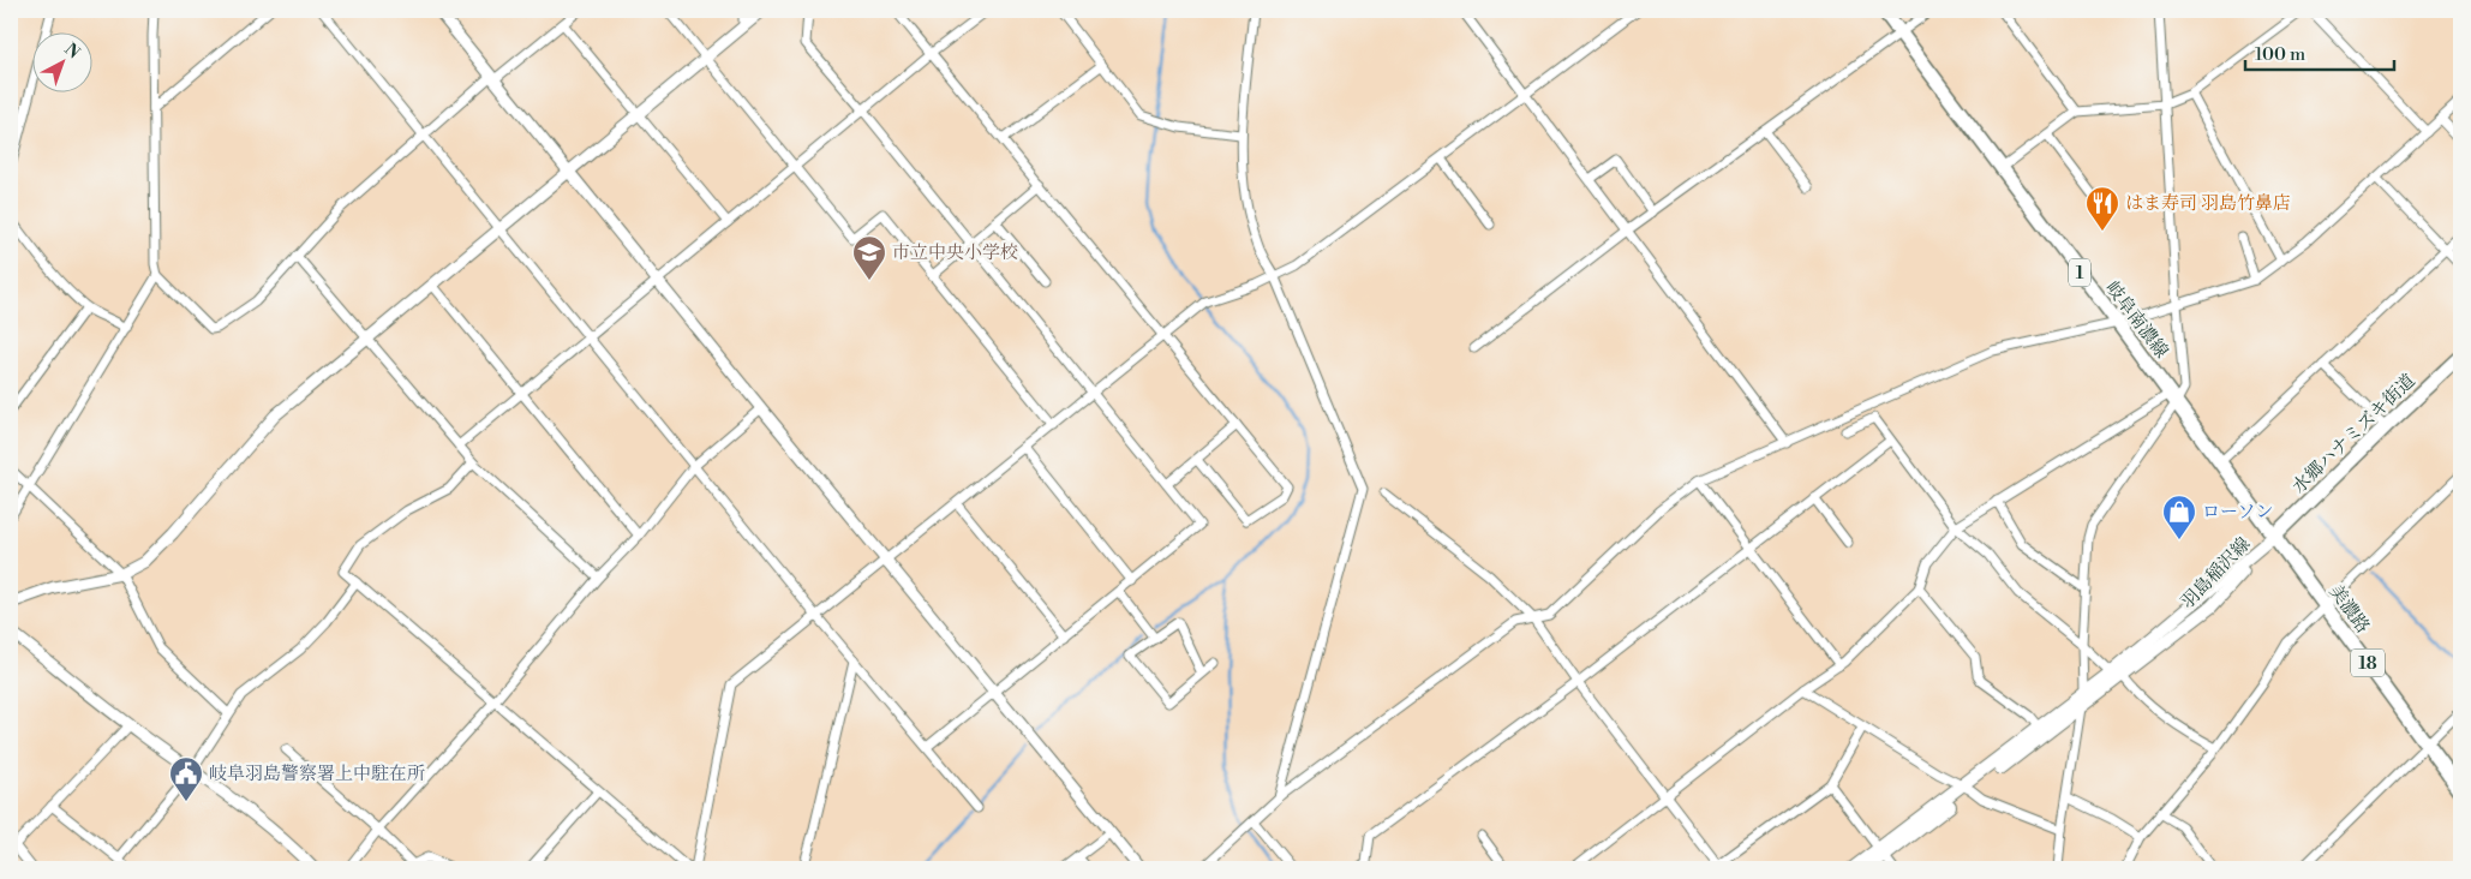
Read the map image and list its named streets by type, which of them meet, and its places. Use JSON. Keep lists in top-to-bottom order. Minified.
{"streets":{"main road":["1","岐阜南濃線","水郷ハナミズキ街道","羽島稲沢線","美濃路","18"]},"crossings":[["岐阜南濃線","水郷ハナミズキ街道"],["岐阜南濃線","羽島稲沢線"],["岐阜南濃線","美濃路"],["水郷ハナミズキ街道","羽島稲沢線"],["水郷ハナミズキ街道","美濃路"],["羽島稲沢線","美濃路"]],"places":{"restaurant":["はま寿司 羽島竹鼻店"],"school or university":["市立中央小学校"],"shop":["ローソン"],"public building":["岐阜羽島警察署上中駐在所"]},"scale_bar":"100 m","north":"top right"}
